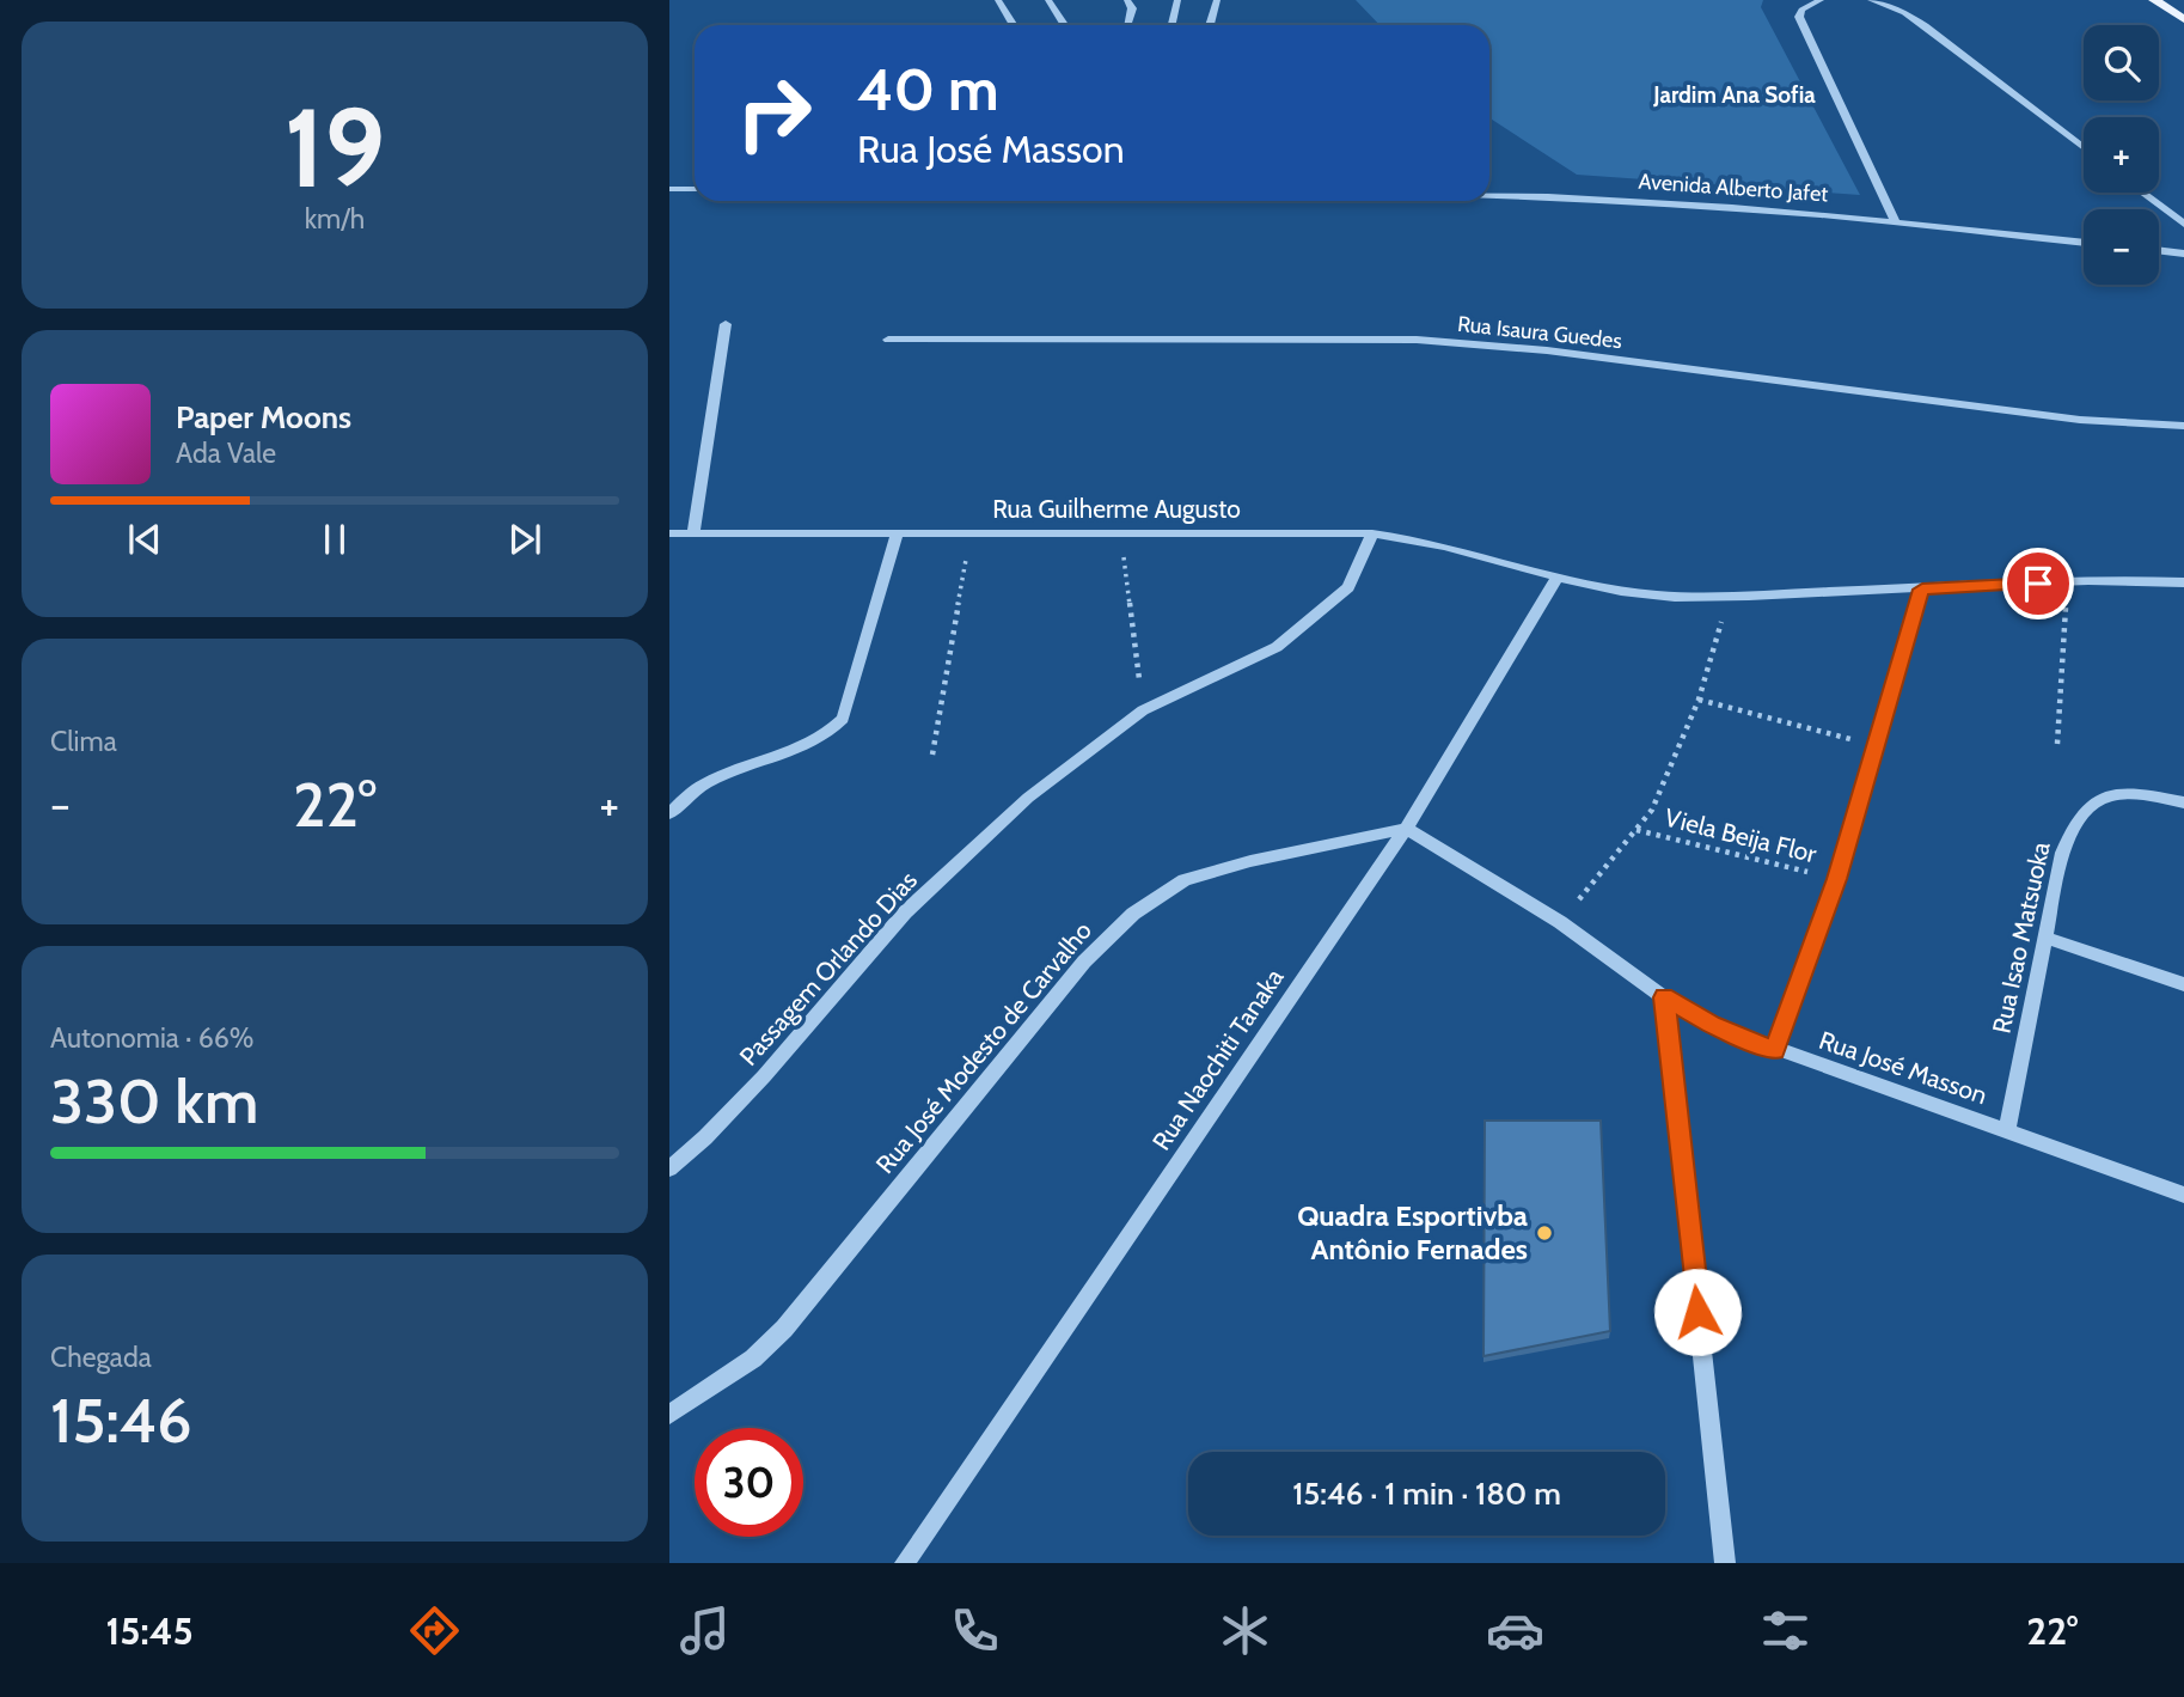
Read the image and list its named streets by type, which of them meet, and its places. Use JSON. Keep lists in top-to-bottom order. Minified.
{"streets":{"street":["Avenida Alberto Jafet","Rua Isaura Guedes","Rua Guilherme Augusto","Rua Isao Matsuoka","Passagem Orlando Dias","Rua José Modesto de Carvalho","Rua Naochiti Tanaka","Rua José Masson"],"path":["Viela Beija Flor"]},"crossings":[["Rua Guilherme Augusto","Passagem Orlando Dias"],["Rua Guilherme Augusto","Rua Naochiti Tanaka"],["Rua Isao Matsuoka","Rua José Masson"],["Rua José Modesto de Carvalho","Rua Naochiti Tanaka"],["Rua José Modesto de Carvalho","Rua José Masson"],["Rua Naochiti Tanaka","Rua José Masson"]],"districts":["Jardim Ana Sofia"],"places":["Quadra Esportivba Antônio Fernades"],"page":{"tile":[["19","km/h"],"Clima",["Autonomia · 66%","330 km"],["Chegada","15:46"]],"map_buttons":["+","−"],"turn":["40 m","Rua José Masson"],"song":["Paper Moons","Ada Vale"],"heat":["−","22°","+"],"limit":"30","trip":"15:46 · 1 min · 180 m","tabs":["15:45","22°"]}}
